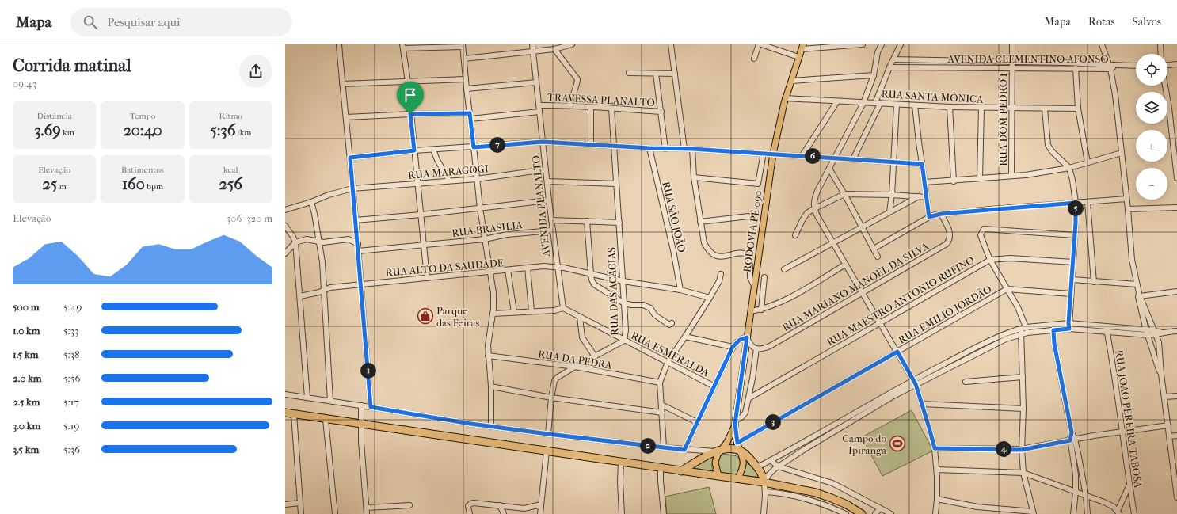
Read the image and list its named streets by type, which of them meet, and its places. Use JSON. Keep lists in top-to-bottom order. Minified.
{"streets":{"main road":["RODOVIA PE-090"],"street":["AVENIDA CLEMENTINO AFONSO","RUA SANTA MÔNICA","TRAVESSA PLANALTO","RUA DOM PEDRO I","RUA MARAGOGI","AVENIDA PLANALTO","RUA SÃO JOÃO","RUA BRASILIA","RUA ALTO DA SAUDADE","RUA MARIANO MANOEL DA SILVA","RUA DAS ACÁCIAS","RUA MAESTRO ANTONIO RUFINO","RUA EMILIO JORDÃO","RUA ESMERALDA","RUA DA PEDRA","RUA JOÃO PEREIRA TABOSA"]},"crossings":[["AVENIDA CLEMENTINO AFONSO","RUA DOM PEDRO I"],["RUA SANTA MÔNICA","RUA DOM PEDRO I"],["RUA SANTA MÔNICA","RODOVIA PE-090"],["TRAVESSA PLANALTO","AVENIDA PLANALTO"],["TRAVESSA PLANALTO","RUA DAS ACÁCIAS"],["RUA MARAGOGI","AVENIDA PLANALTO"],["AVENIDA PLANALTO","RUA BRASILIA"],["AVENIDA PLANALTO","RUA ALTO DA SAUDADE"],["AVENIDA PLANALTO","RUA ESMERALDA"],["RUA SÃO JOÃO","RUA ALTO DA SAUDADE"],["RODOVIA PE-090","RUA EMILIO JORDÃO"],["RUA ALTO DA SAUDADE","RUA DAS ACÁCIAS"],["RUA DAS ACÁCIAS","RUA ESMERALDA"],["RUA DAS ACÁCIAS","RUA DA PEDRA"]],"places":{"shop":["Parque das Feiras"],"sports":["Campo do Ipiranga"]},"page":{"header":"Mapa","search":"Pesquisar aqui","nav":["Mapa","Rotas","Salvos"],"heading":["Corrida matinal","09:43"],"map_buttons":["+","−"],"stats":[["Distância","3.69 km"],["Tempo","20:40"],["Ritmo","5:36 /km"],["Elevação","25 m"],["Batimentos","160 bpm"],["kcal","256"]],"pins":["7","6","5","1","3","2","4"],"chart":["Elevação","306–320 m"],"list":[{"name":"500 m","note":"5:49"},{"name":"1.0 km","note":"5:33"},{"name":"1.5 km","note":"5:38"},{"name":"2.0 km","note":"5:56"},{"name":"2.5 km","note":"5:17"},{"name":"3.0 km","note":"5:19"},{"name":"3.5 km","note":"5:36"}]}}
